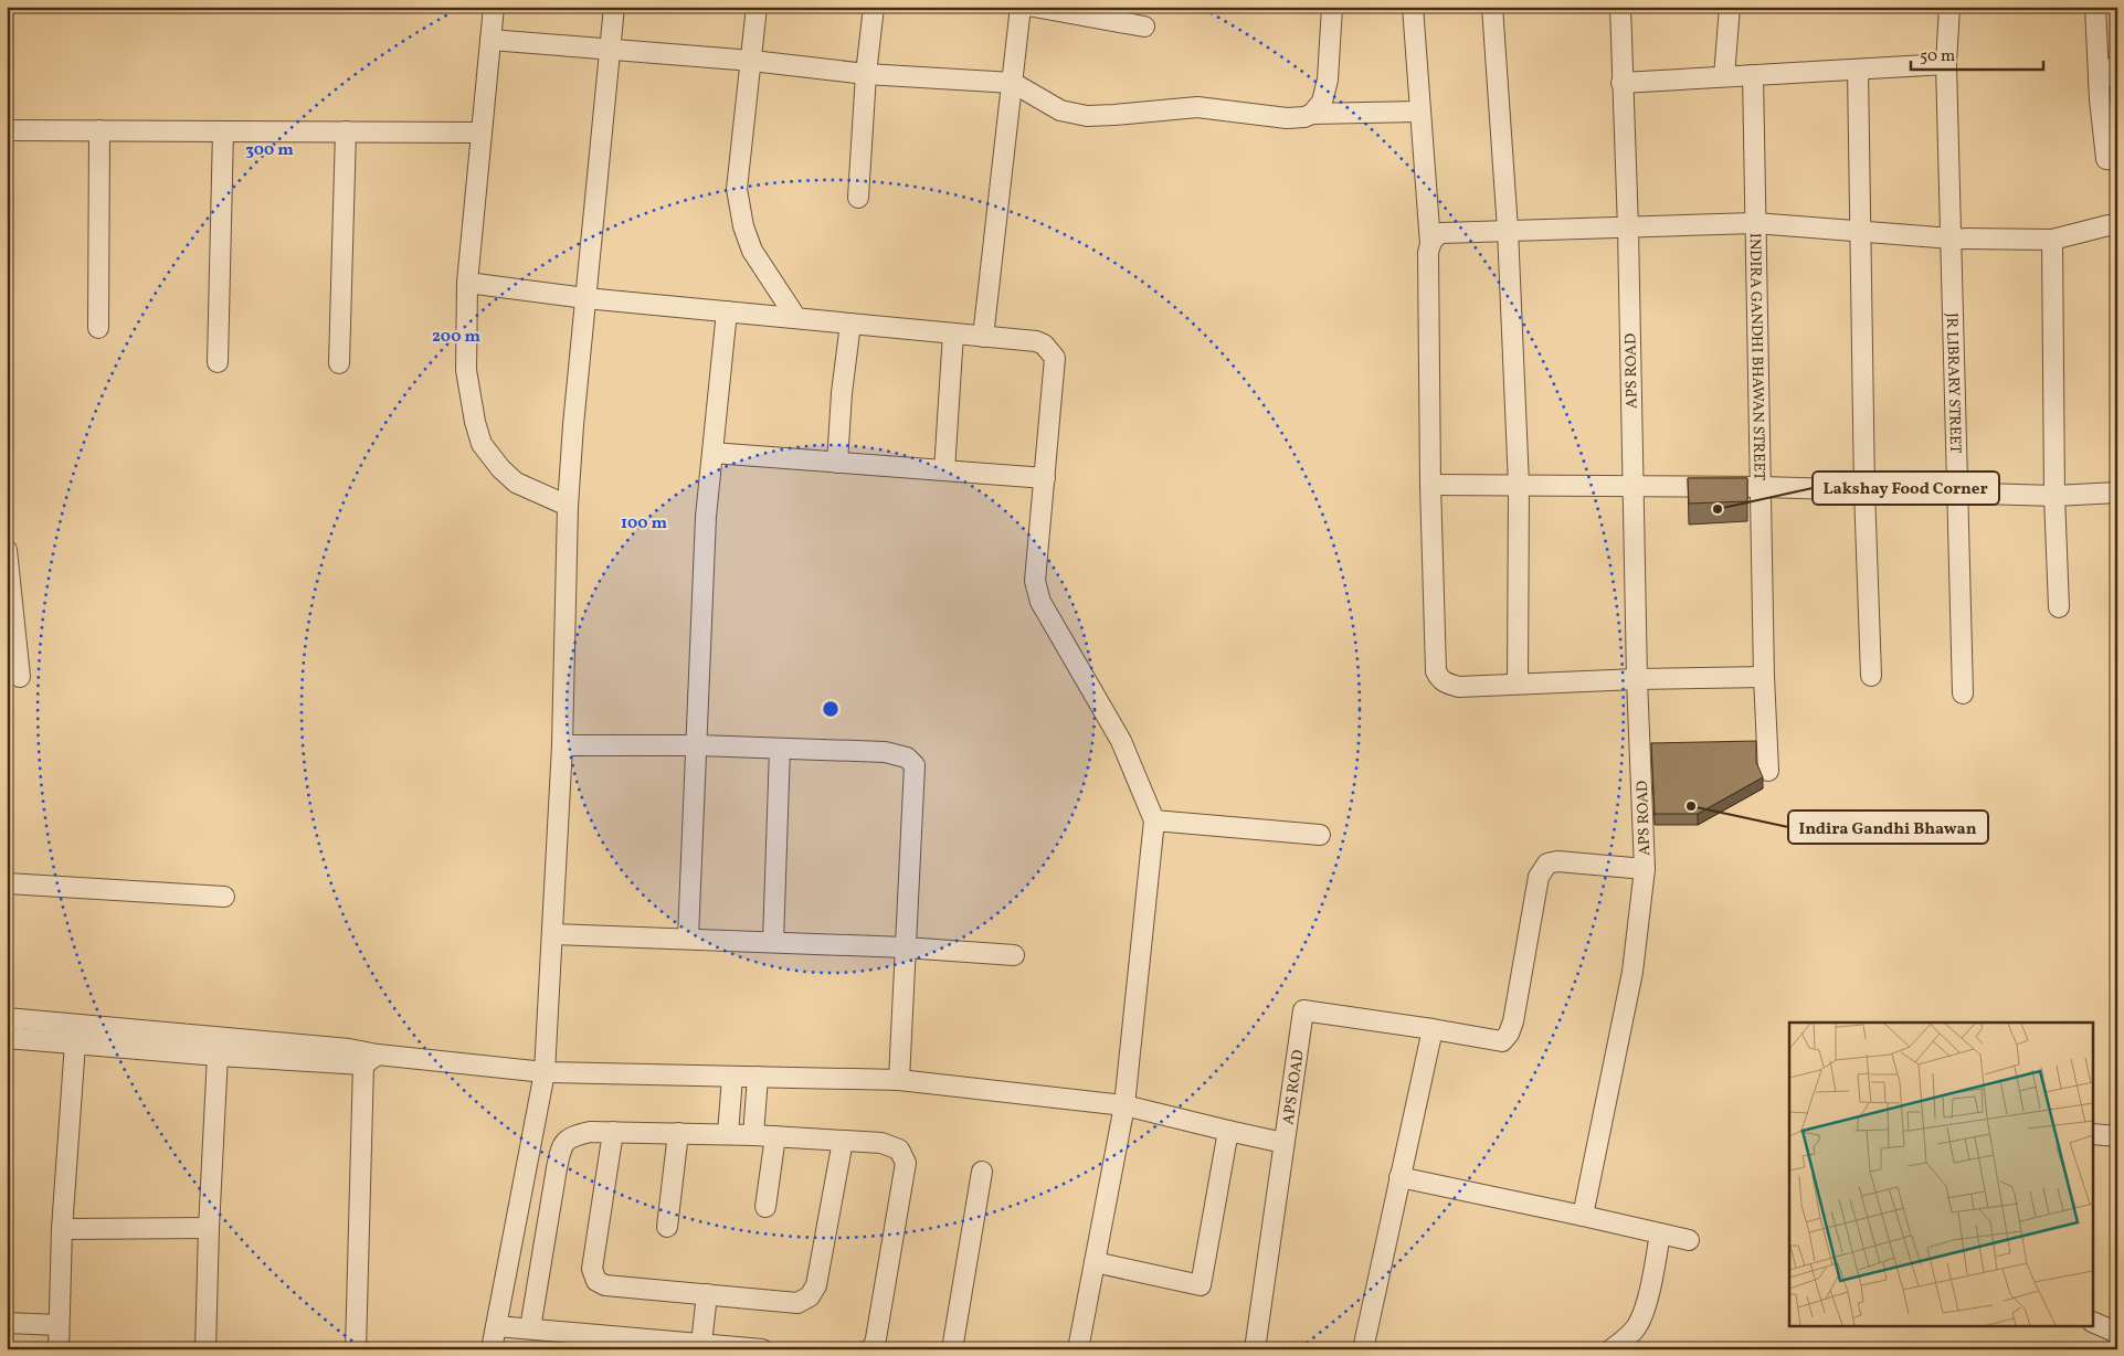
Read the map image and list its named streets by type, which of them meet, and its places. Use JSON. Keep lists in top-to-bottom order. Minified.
{"streets":{"street":["INDIRA GANDHI BHAWAN STREET","APS ROAD","JR LIBRARY STREET"]},"places":["Lakshay Food Corner","Indira Gandhi Bhawan"],"scale_bar":"50 m","rings":["300 m","200 m","100 m"]}
